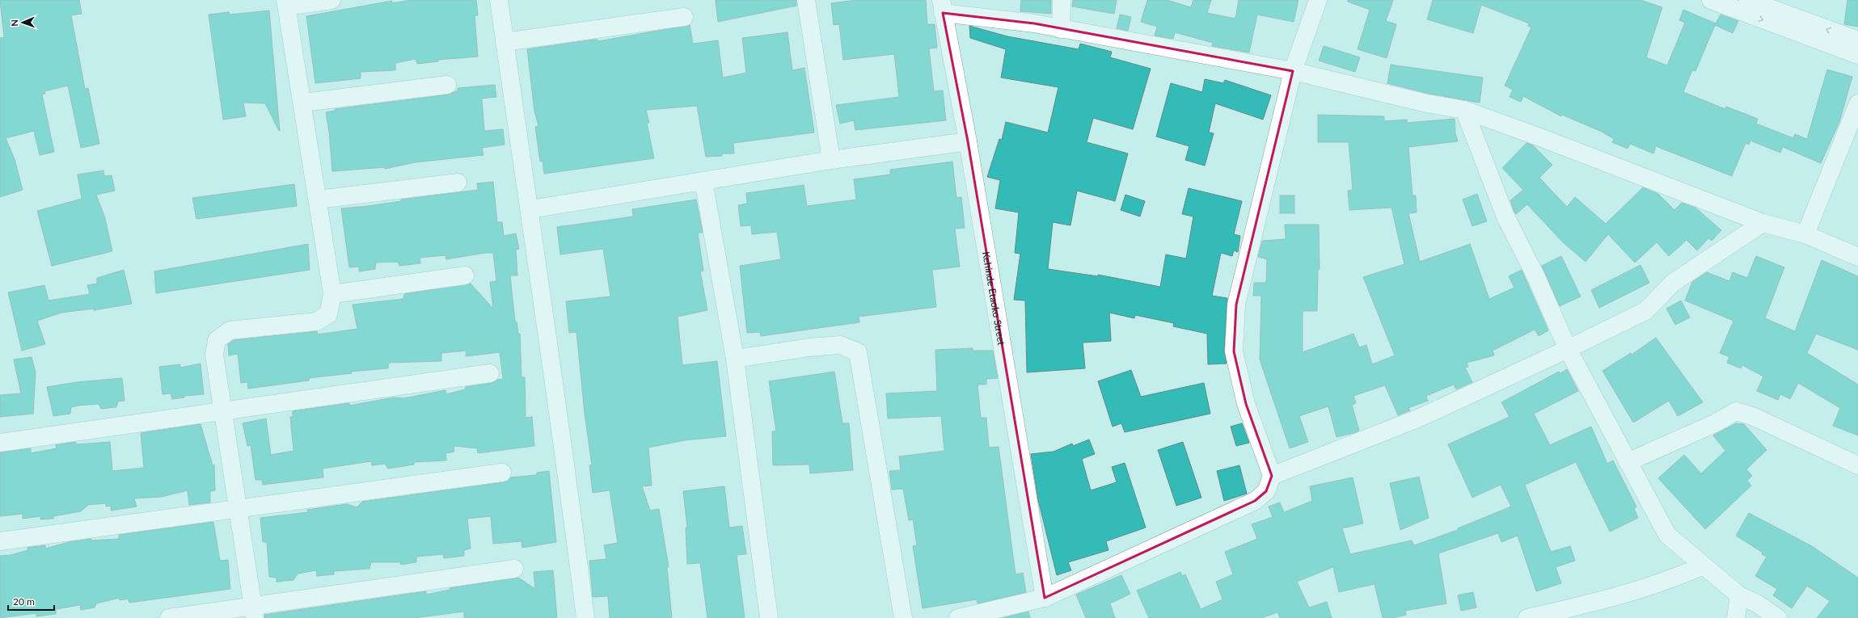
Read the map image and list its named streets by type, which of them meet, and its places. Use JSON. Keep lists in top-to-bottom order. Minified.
{"streets":{"street":["Kehinde Etaoko Street"]},"scale_bar":"20 m","north":"left"}
